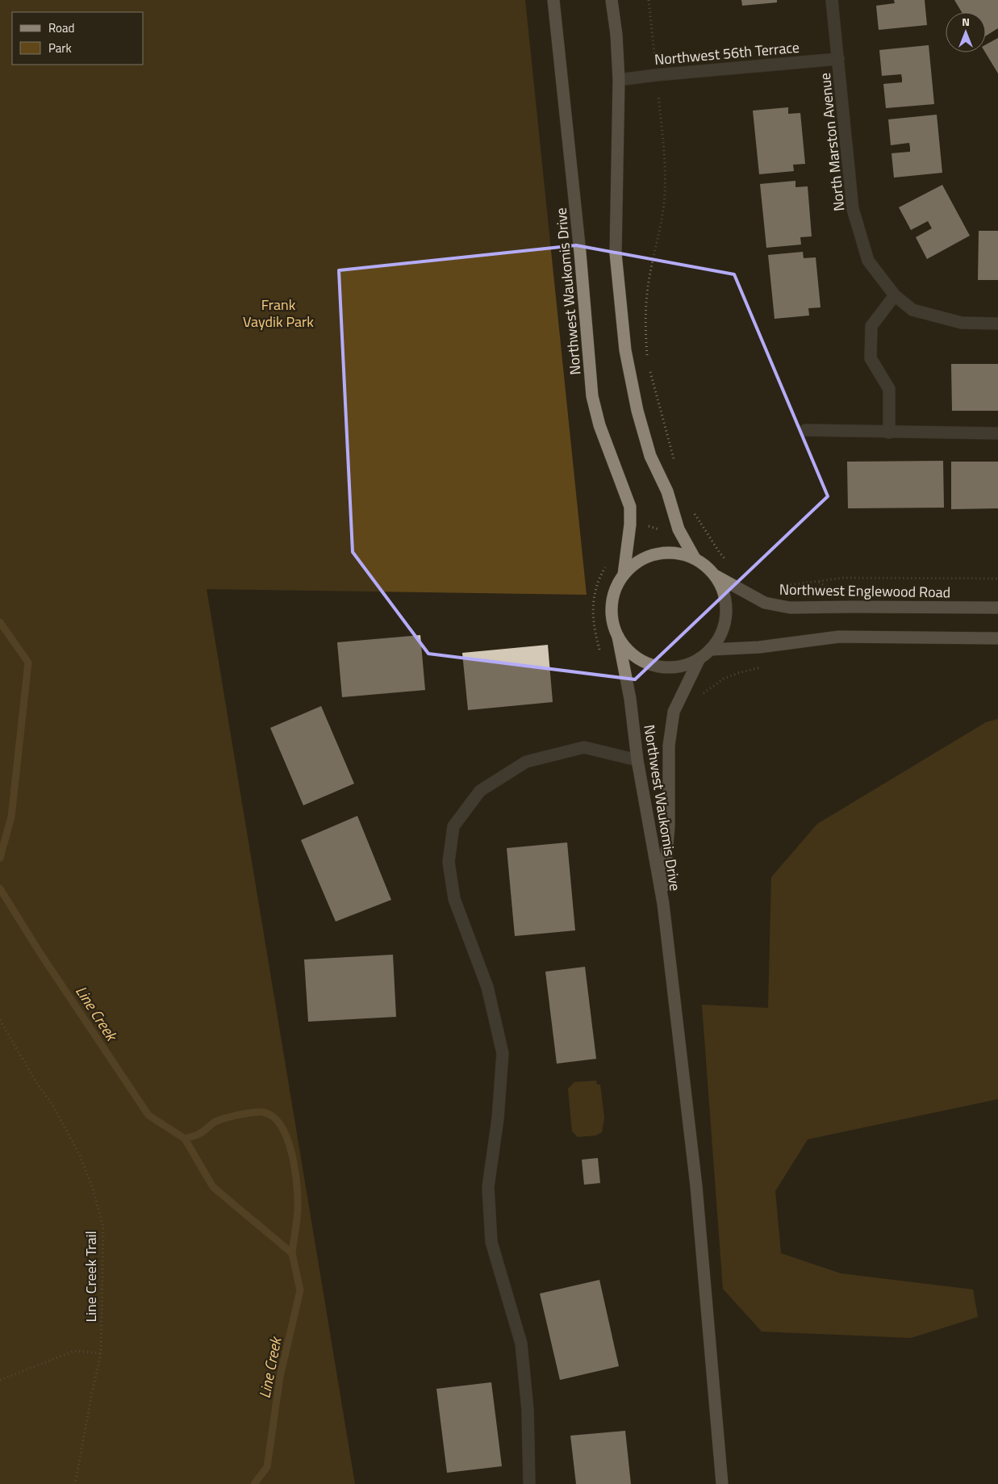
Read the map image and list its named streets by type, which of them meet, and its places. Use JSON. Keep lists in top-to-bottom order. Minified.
{"streets":{"main road":["Northwest Waukomis Drive","Northwest Englewood Road"],"street":["Northwest 56th Terrace","North Marston Avenue"],"path":["Line Creek Trail"]},"crossings":[["Northwest 56th Terrace","North Marston Avenue"],["Northwest Waukomis Drive","Northwest Englewood Road"]],"water":["Line Creek"],"parks":["Frank Vaydik Park"],"legend":["Road","Park"],"north":"top"}
